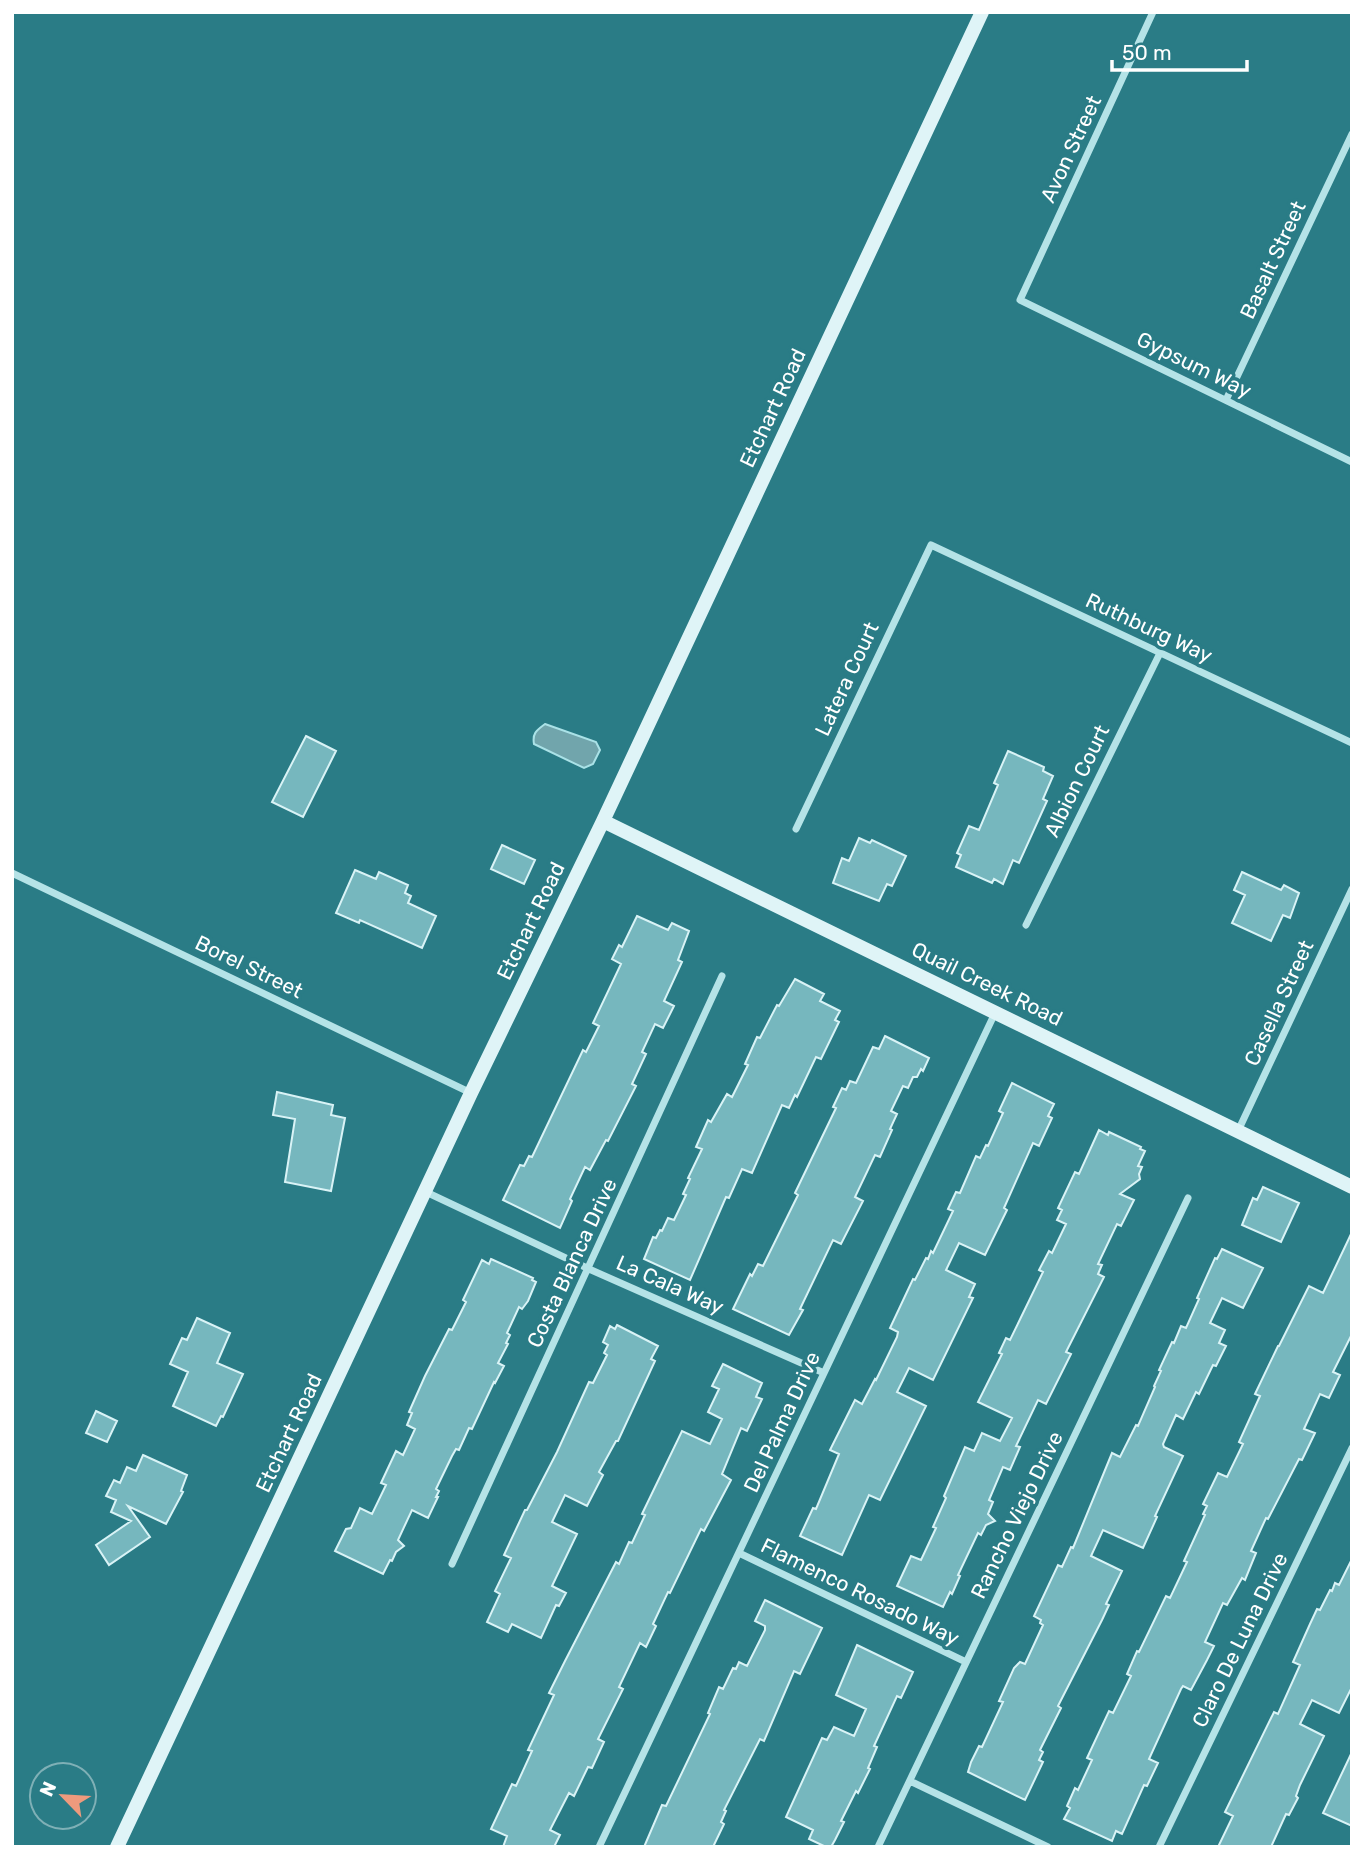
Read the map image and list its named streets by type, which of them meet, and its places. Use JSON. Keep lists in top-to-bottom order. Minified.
{"streets":{"street":["Avon Street","Basalt Street","Gypsum Way","Etchart Road","Ruthburg Way","Latera Court","Albion Court","Borel Street","Quail Creek Road","Casella Street","Costa Blanca Drive","La Cala Way","Del Palma Drive","Rancho Viejo Drive","Flamenco Rosado Way","Claro De Luna Drive"]},"crossings":[["Avon Street","Gypsum Way"],["Basalt Street","Gypsum Way"],["Etchart Road","Borel Street"],["Etchart Road","Quail Creek Road"],["Etchart Road","La Cala Way"],["Ruthburg Way","Latera Court"],["Ruthburg Way","Albion Court"],["Quail Creek Road","Casella Street"],["Quail Creek Road","Del Palma Drive"],["Costa Blanca Drive","La Cala Way"],["La Cala Way","Del Palma Drive"],["Del Palma Drive","Flamenco Rosado Way"],["Rancho Viejo Drive","Flamenco Rosado Way"]],"scale_bar":"50 m","north":"top left"}
